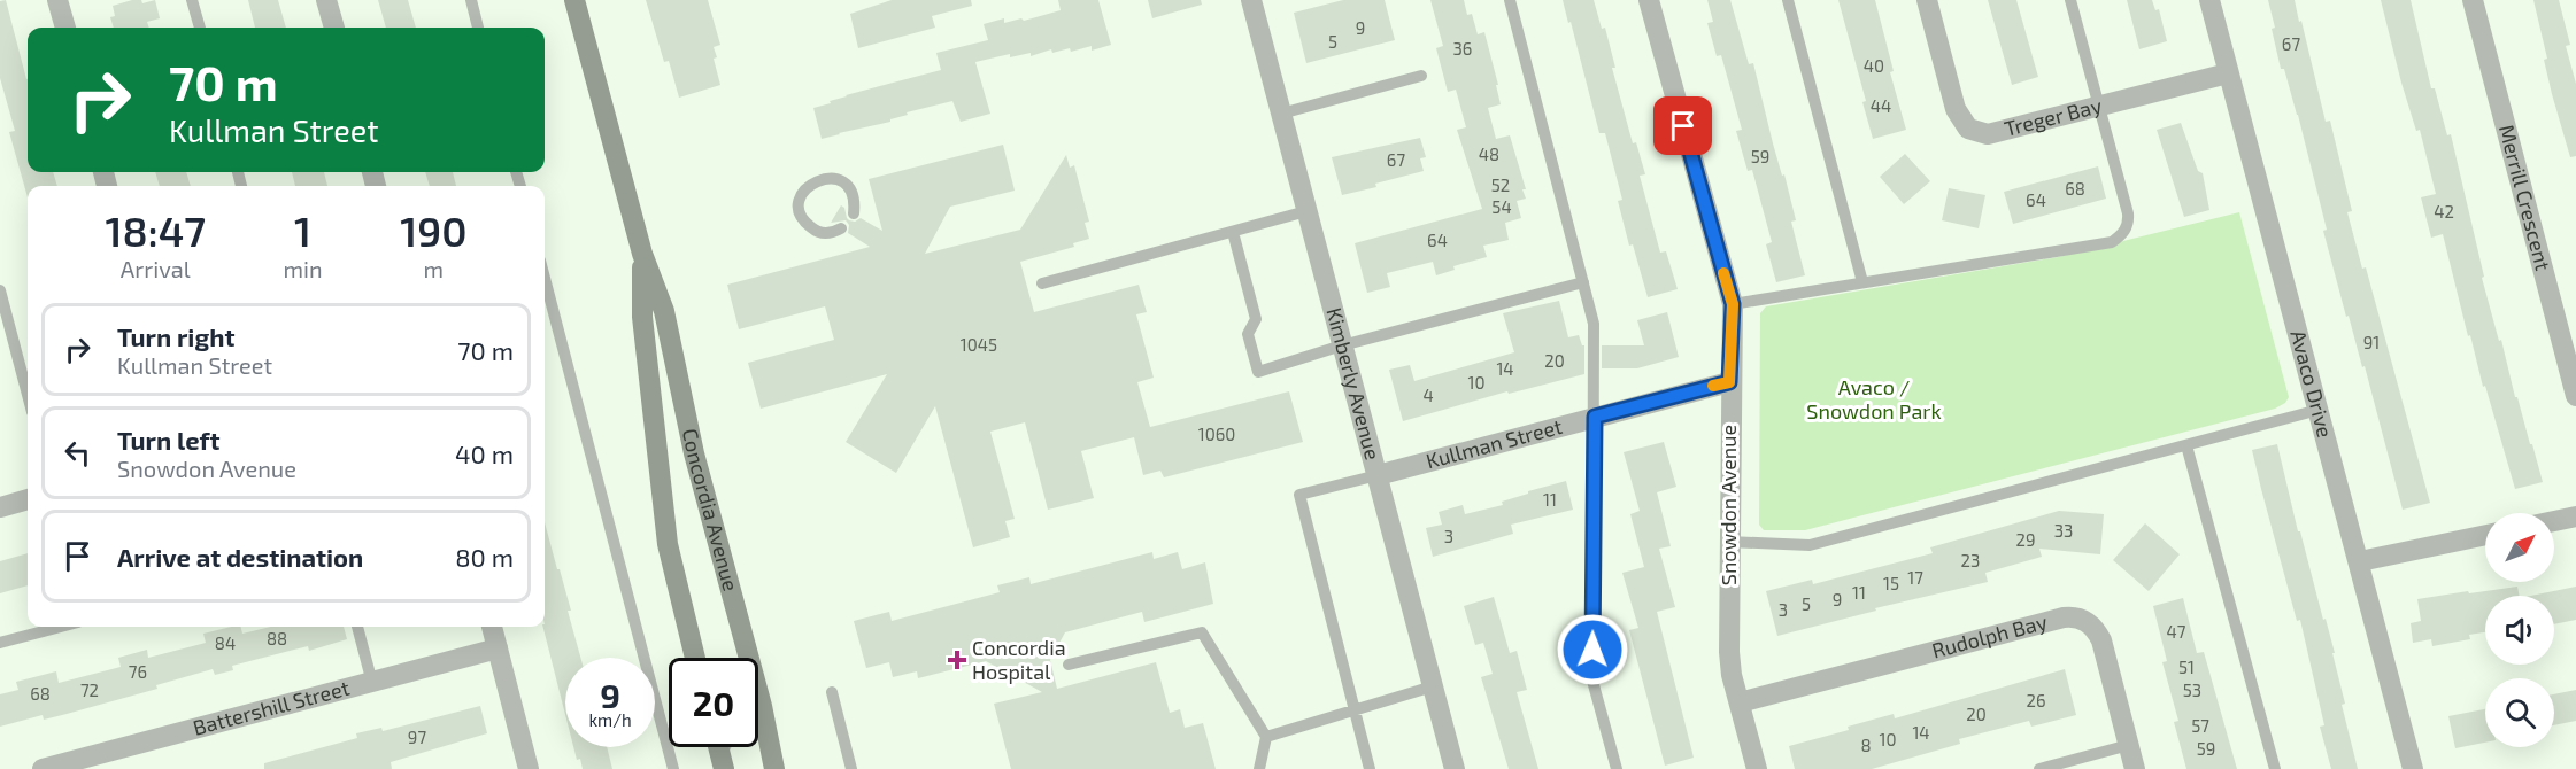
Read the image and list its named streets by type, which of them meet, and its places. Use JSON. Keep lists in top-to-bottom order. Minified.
{"streets":{"main road":["Concordia Avenue"],"street":["Treger Bay","Merrill Crescent","Kimberly Avenue","Avaco Drive","Kullman Street","Snowdon Avenue","Rudolph Bay","Battershill Street"]},"crossings":[["Treger Bay","Avaco Drive"],["Kimberly Avenue","Kullman Street"],["Kullman Street","Snowdon Avenue"],["Snowdon Avenue","Rudolph Bay"]],"parks":["Avaco / Snowdon Park"],"places":{"health":["Concordia Hospital"]},"house_numbers":["9","5","67","36","40","44","48","59","67","52","68","64","54","42","64","91","1045","20","14","10","4","1060","11","33","3","29","23","17","15","11","9","5","3","47","88","84","51","76","72","53","68","26","20","57","14","97","10","8","59"],"north":"top right","page":{"turn":["70 m","Kullman Street"],"eta":["18:47","Arrival","1","min","190","m"],"list":[{"name":"Turn right","note":"Kullman Street","value":"70 m"},{"name":"Turn left","note":"Snowdon Avenue","value":"40 m"},{"name":"Arrive at destination","value":"80 m"}],"speed":"9 km/h","limit":"20"}}
